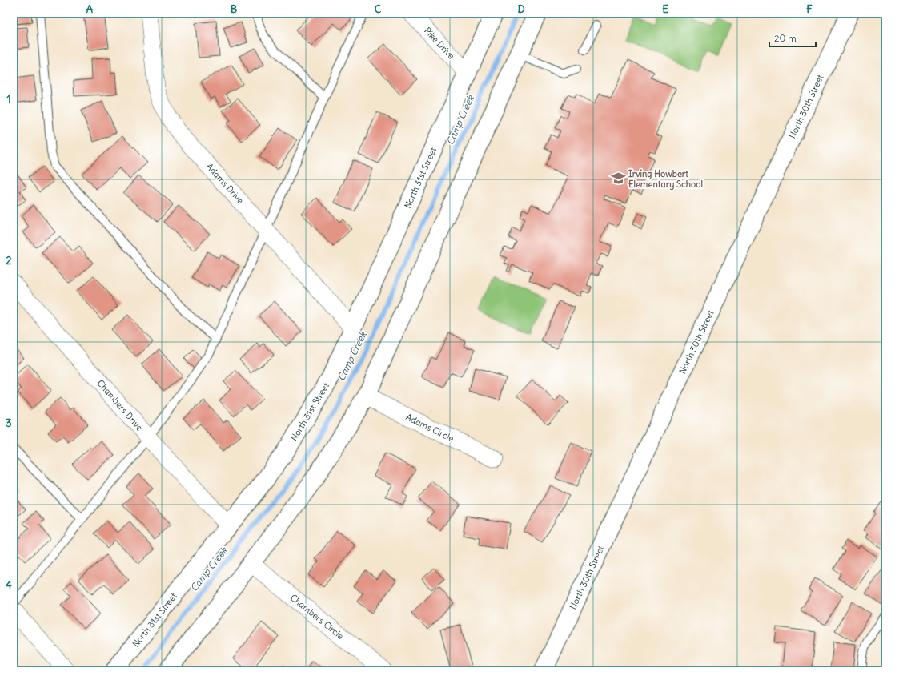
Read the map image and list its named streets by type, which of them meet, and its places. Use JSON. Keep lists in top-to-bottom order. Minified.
{"streets":{"main road":["North 30th Street","North 31st Street"],"street":["Pike Drive","Adams Drive","Chambers Drive","Adams Circle","Chambers Circle"]},"crossings":[["Pike Drive","North 31st Street"],["North 31st Street","Adams Drive"],["North 31st Street","Chambers Drive"]],"water":["Camp Creek"],"places":{"school or university":["Irving Howbert Elementary School"]},"scale_bar":"20 m","grid":{"columns":["A","B","C","D","E","F"],"rows":["1","2","3","4"]}}
